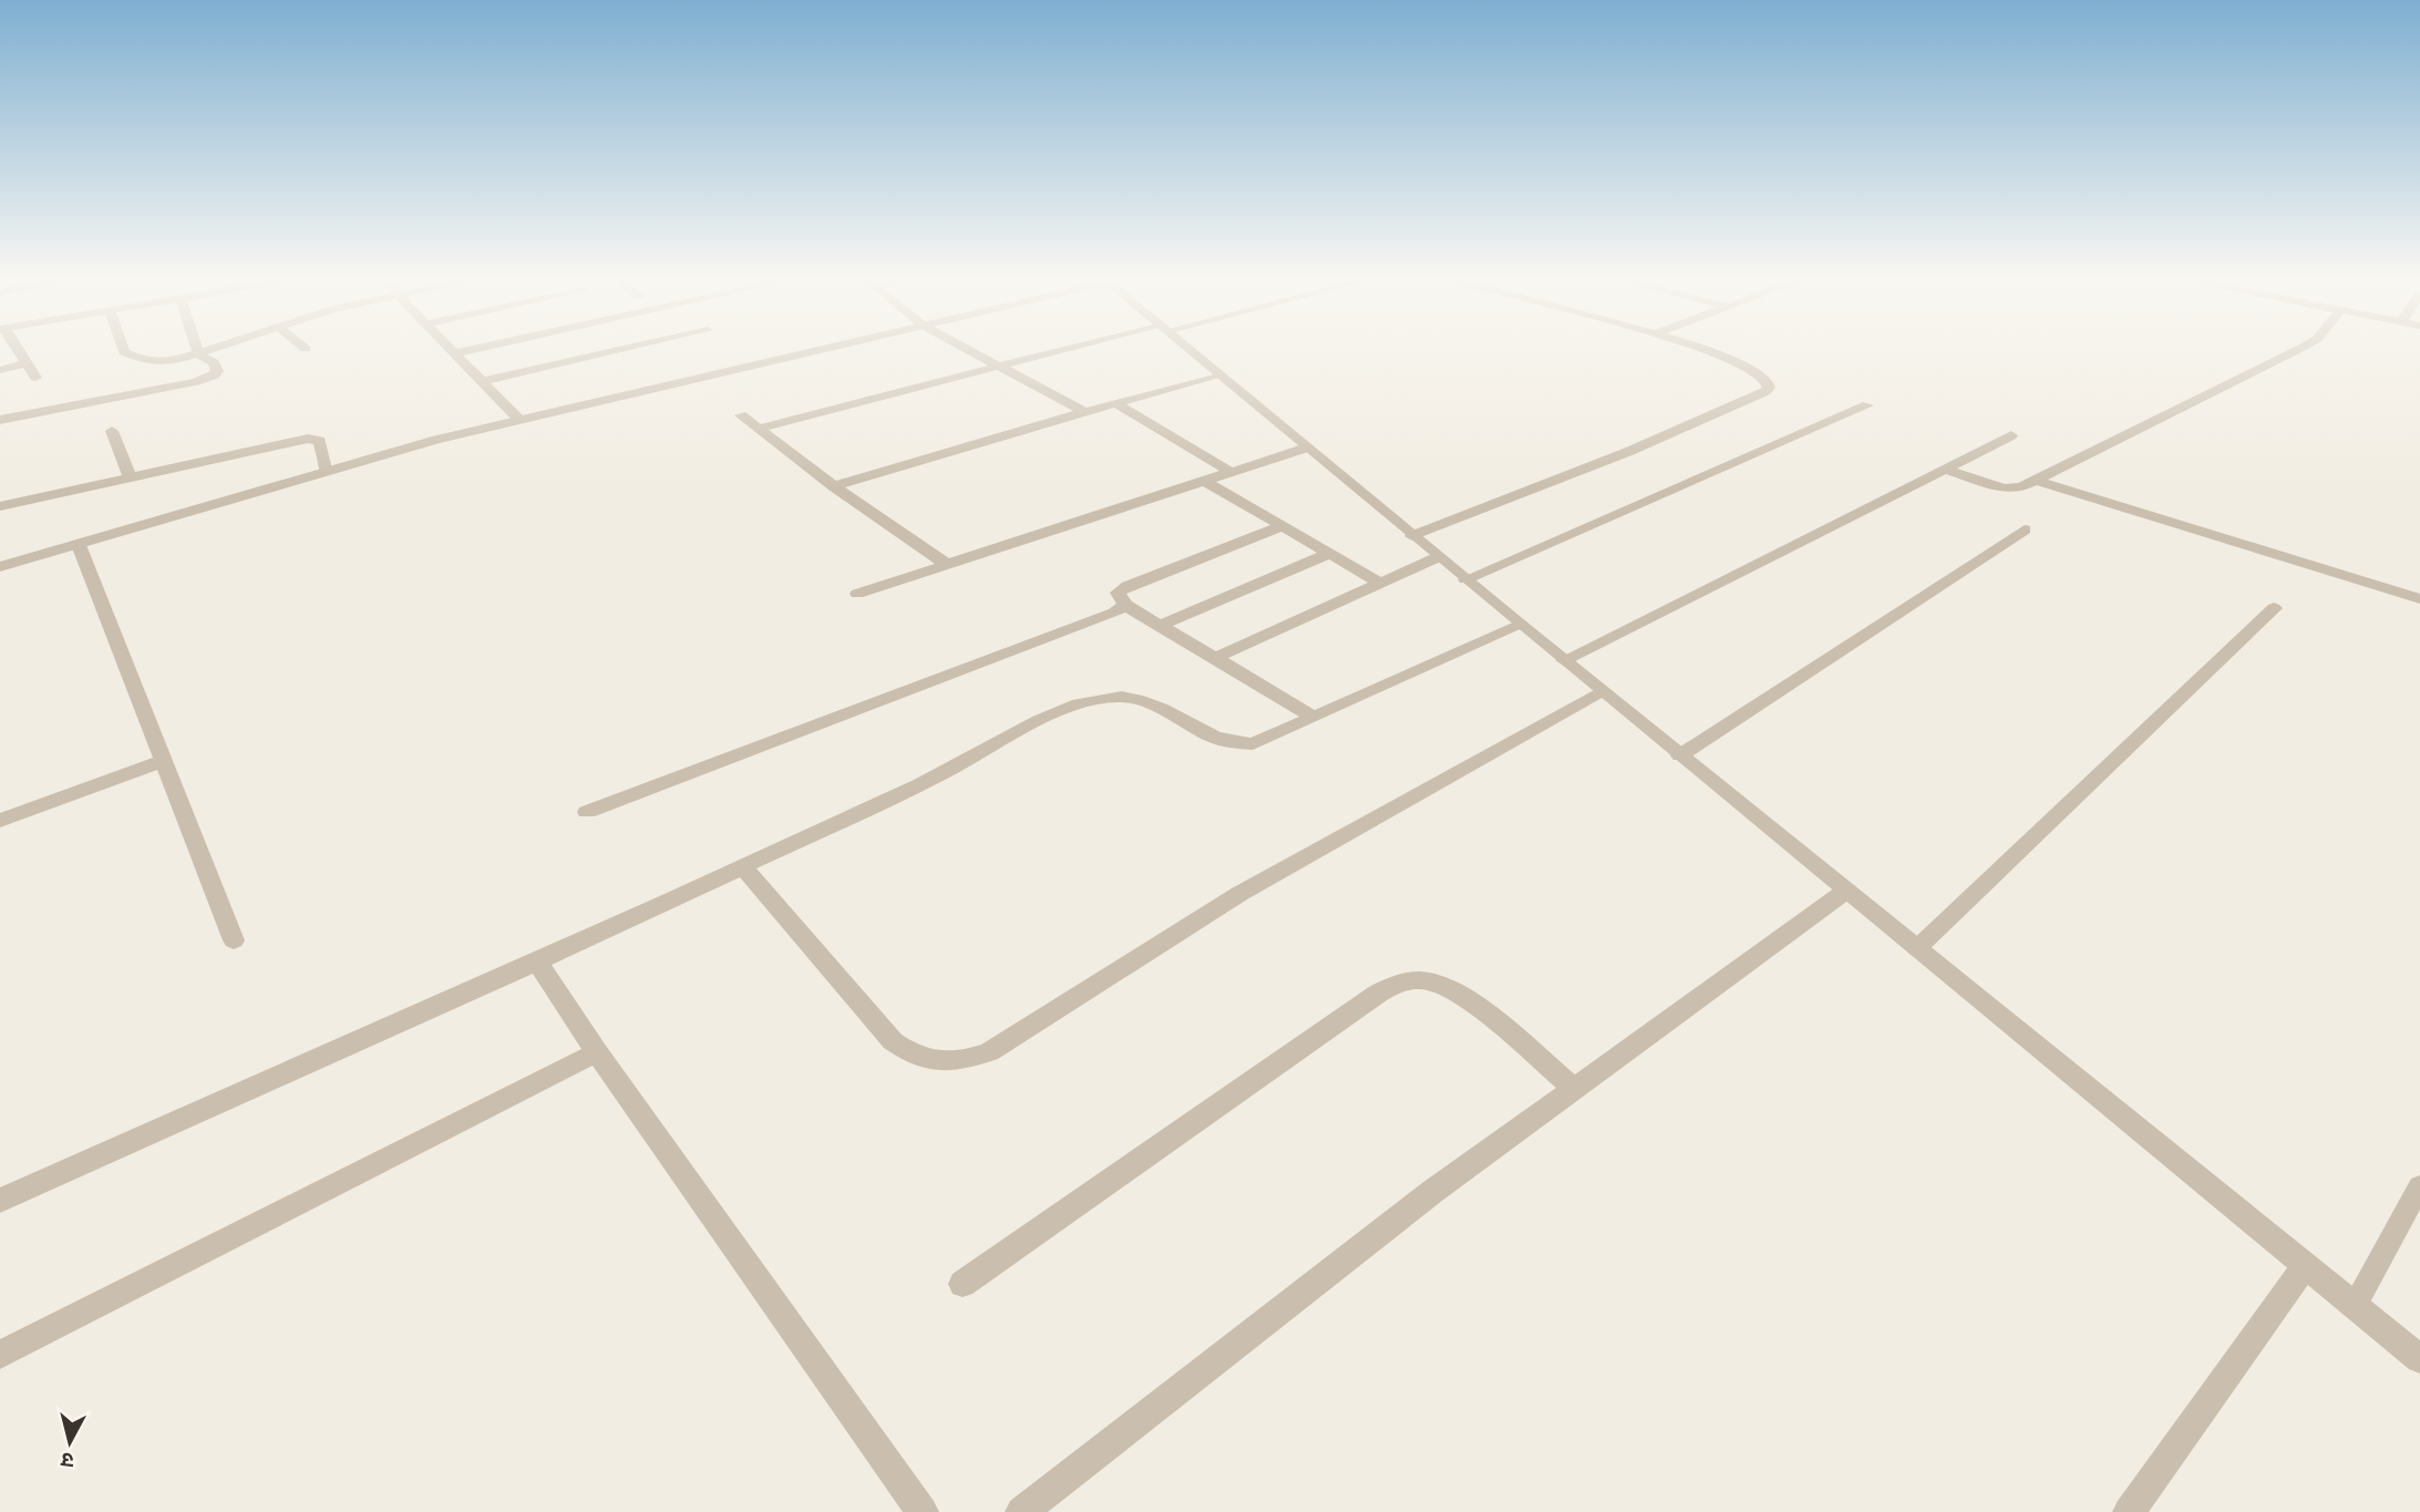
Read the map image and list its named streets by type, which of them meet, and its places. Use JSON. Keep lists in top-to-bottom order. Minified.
{"north":"bottom"}
